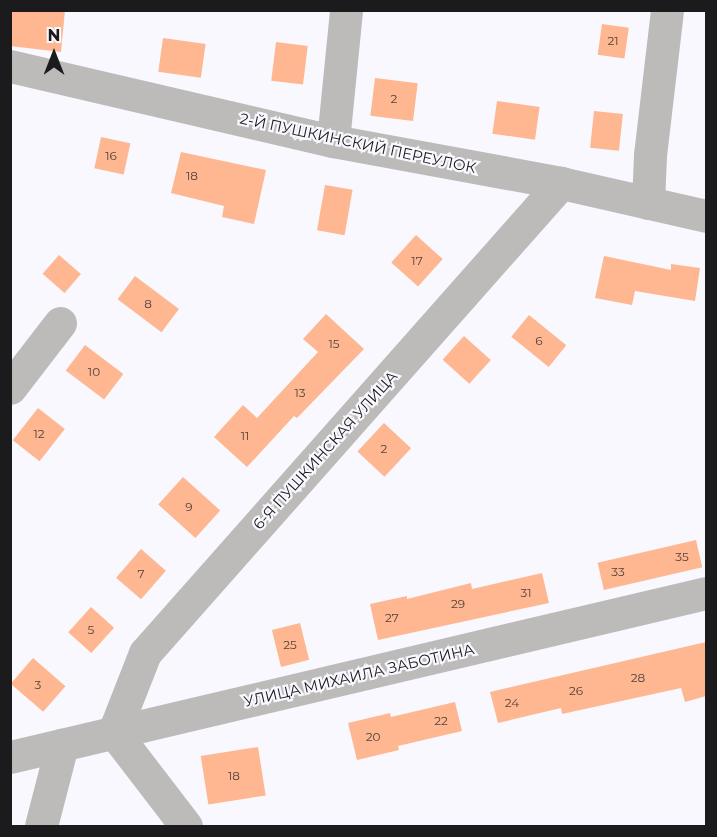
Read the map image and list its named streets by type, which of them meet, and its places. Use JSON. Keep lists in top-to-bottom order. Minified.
{"streets":{"street":["2-Й ПУШКИНСКИЙ ПЕРЕУЛОК","6-Я ПУШКИНСКАЯ УЛИЦА","УЛИЦА МИХАИЛА ЗАБОТИНА"]},"crossings":[["2-Й ПУШКИНСКИЙ ПЕРЕУЛОК","6-Я ПУШКИНСКАЯ УЛИЦА"],["6-Я ПУШКИНСКАЯ УЛИЦА","УЛИЦА МИХАИЛА ЗАБОТИНА"]],"house_numbers":["21","2","16","18","17","8","6","15","10","13","12","11","2","9","35","33","7","31","29","27","5","25","28","3","26","24","22","20","18"],"north":"top"}
